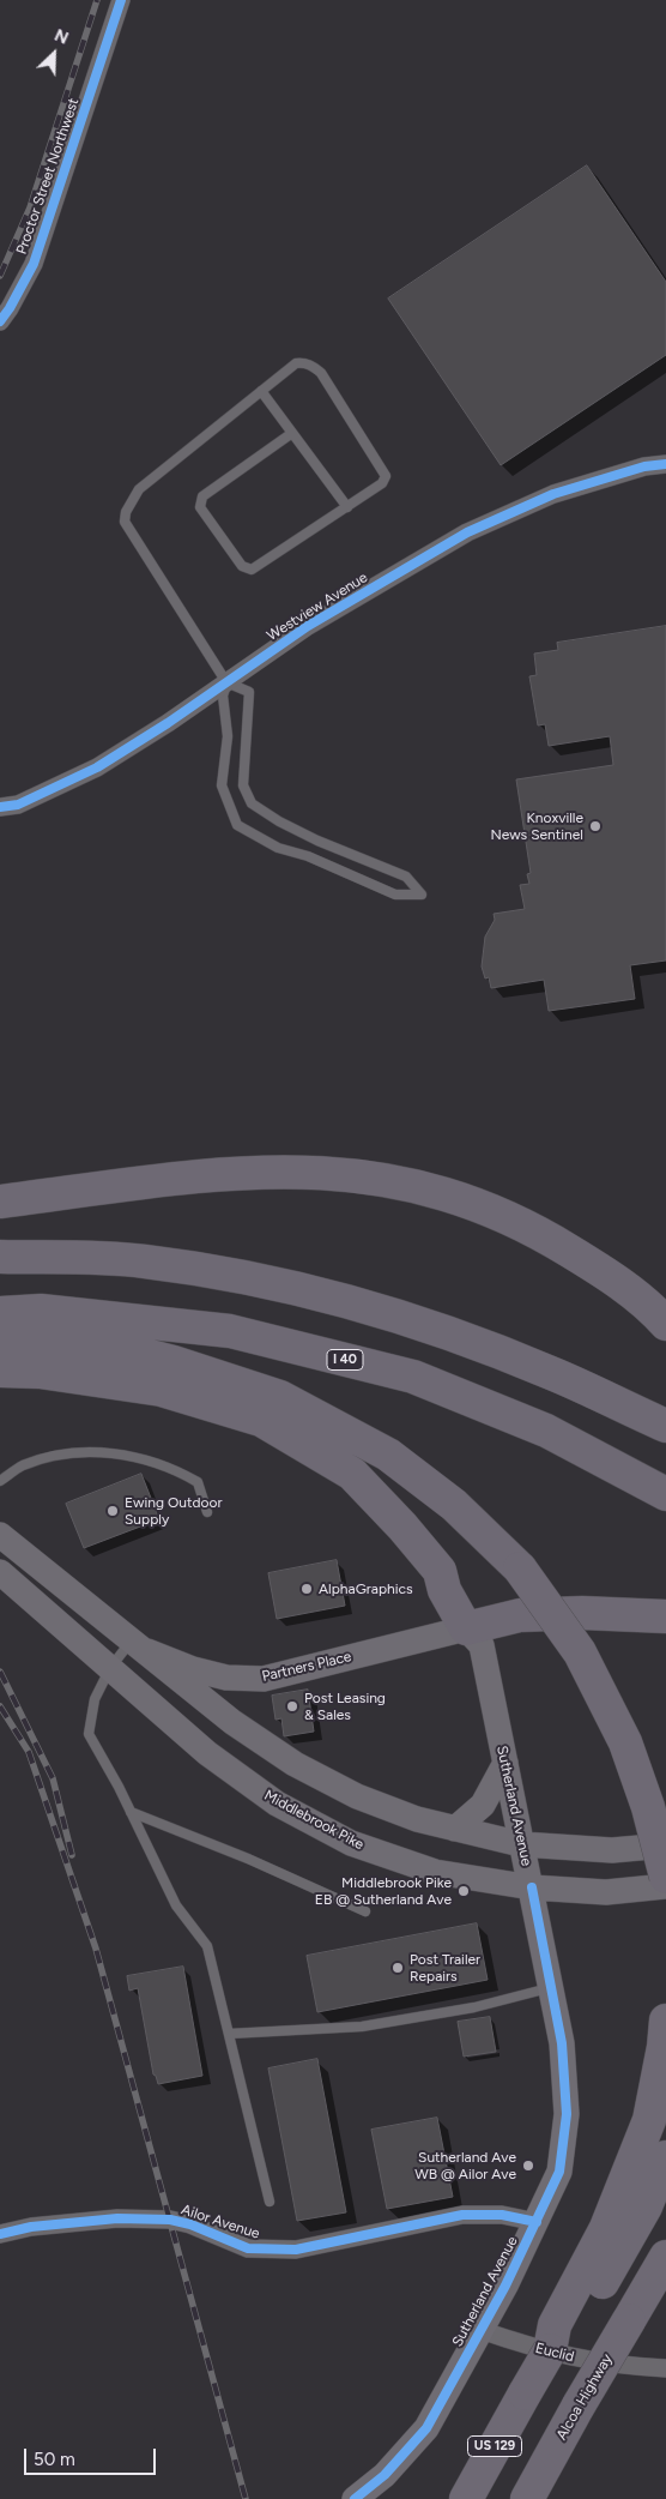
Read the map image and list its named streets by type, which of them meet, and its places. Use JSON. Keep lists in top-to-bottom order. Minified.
{"streets":{"highway":["I 40","Alcoa Highway","US 129"],"main road":["Partners Place","Sutherland Avenue","Middlebrook Pike"],"street":["Proctor Street Northwest","Westview Avenue","Ailor Avenue","Euclid"]},"crossings":[["Partners Place","Sutherland Avenue"],["Sutherland Avenue","Middlebrook Pike"],["Sutherland Avenue","Ailor Avenue"],["Sutherland Avenue","Euclid"]],"places":["Knoxville News Sentinel","Ewing Outdoor Supply","AlphaGraphics","Post Leasing & Sales","Middlebrook Pike EB @ Sutherland Ave","Post Trailer Repairs","Sutherland Ave WB @ Ailor Ave"],"scale_bar":"50 m","north":"top right"}
